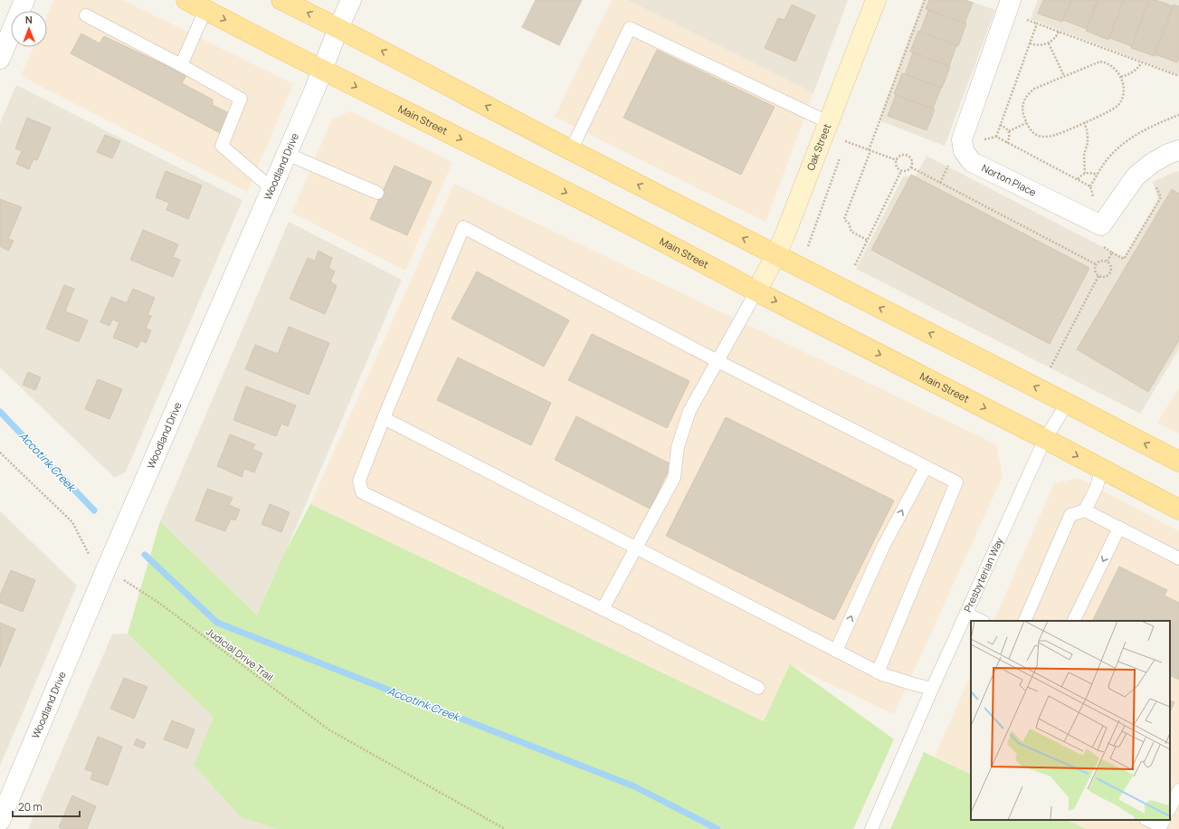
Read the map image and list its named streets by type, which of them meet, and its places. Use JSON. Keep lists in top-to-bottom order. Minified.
{"streets":{"main road":["Main Street"],"street":["Oak Street","Woodland Drive","Norton Place"],"lane":["Presbyterian Way"],"path":["Judicial Drive Trail"]},"crossings":[["Main Street","Oak Street"],["Main Street","Woodland Drive"],["Main Street","Presbyterian Way"],["Woodland Drive","Judicial Drive Trail"]],"water":["Accotink Creek"],"scale_bar":"20 m","north":"top"}
